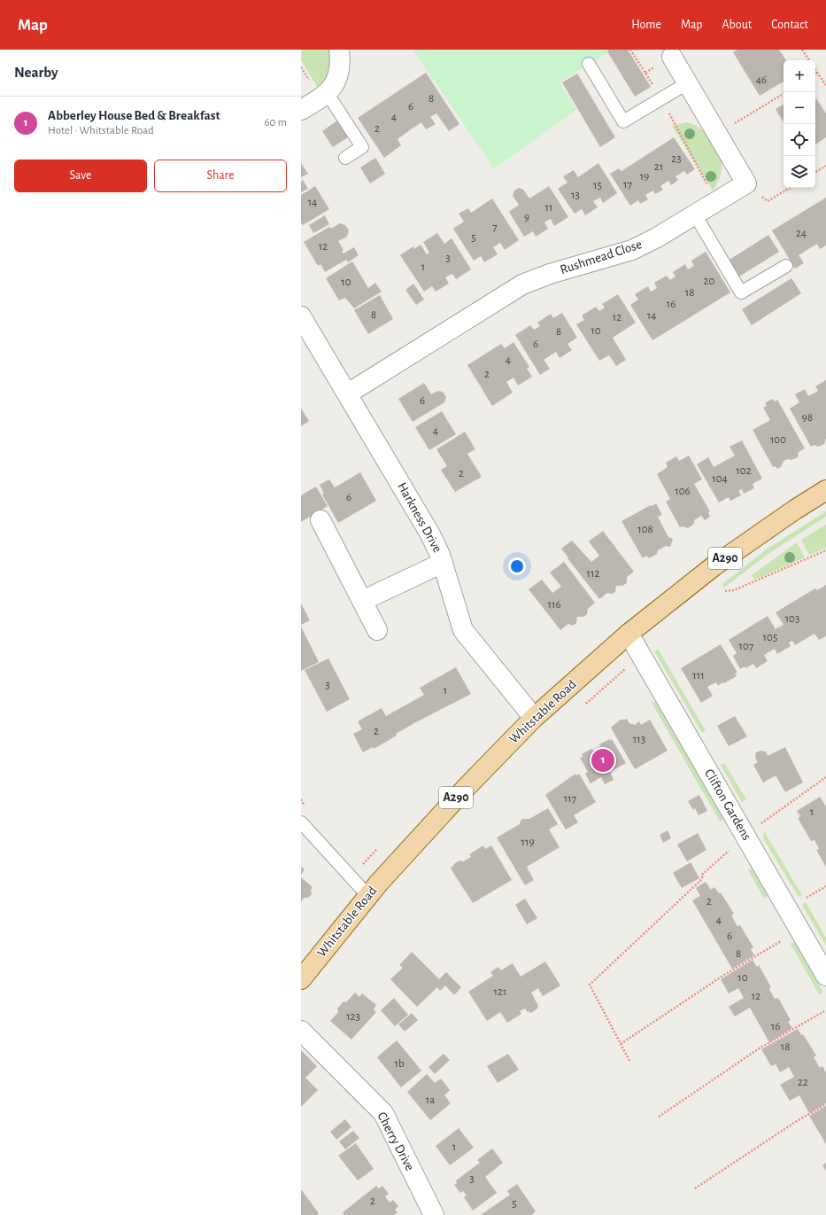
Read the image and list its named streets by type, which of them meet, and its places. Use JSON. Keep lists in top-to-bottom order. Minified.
{"streets":{"main road":["A290","Whitstable Road"],"street":["Rushmead Close","Harkness Drive","Clifton Gardens","Cherry Drive"]},"crossings":[["Rushmead Close","Harkness Drive"],["Harkness Drive","Whitstable Road"],["Whitstable Road","Clifton Gardens"]],"house_numbers":["46","8","6","4","2","23","21","19","17","15","13","14","11","9","7","24","5","12","3","1","20","10","18","16","8","14","12","10","8","6","4","2","6","98","4","100","102","2","104","106","6","108","112","116","103","105","107","111","3","1","2","113","117","1","119","2","4","6","8","10","121","12","123","16","18","1b","22","1a","1","3","2","5"],"page":{"header":"Map","nav":["Home","Map","About","Contact"],"heading":"Nearby","map_buttons":["+","−"],"list":[{"mark":"1","name":"Abberley House Bed & Breakfast","note":"Hotel · Whitstable Road","value":"60 m"}],"buttons":["Save","Share"],"pins":"1"}}
